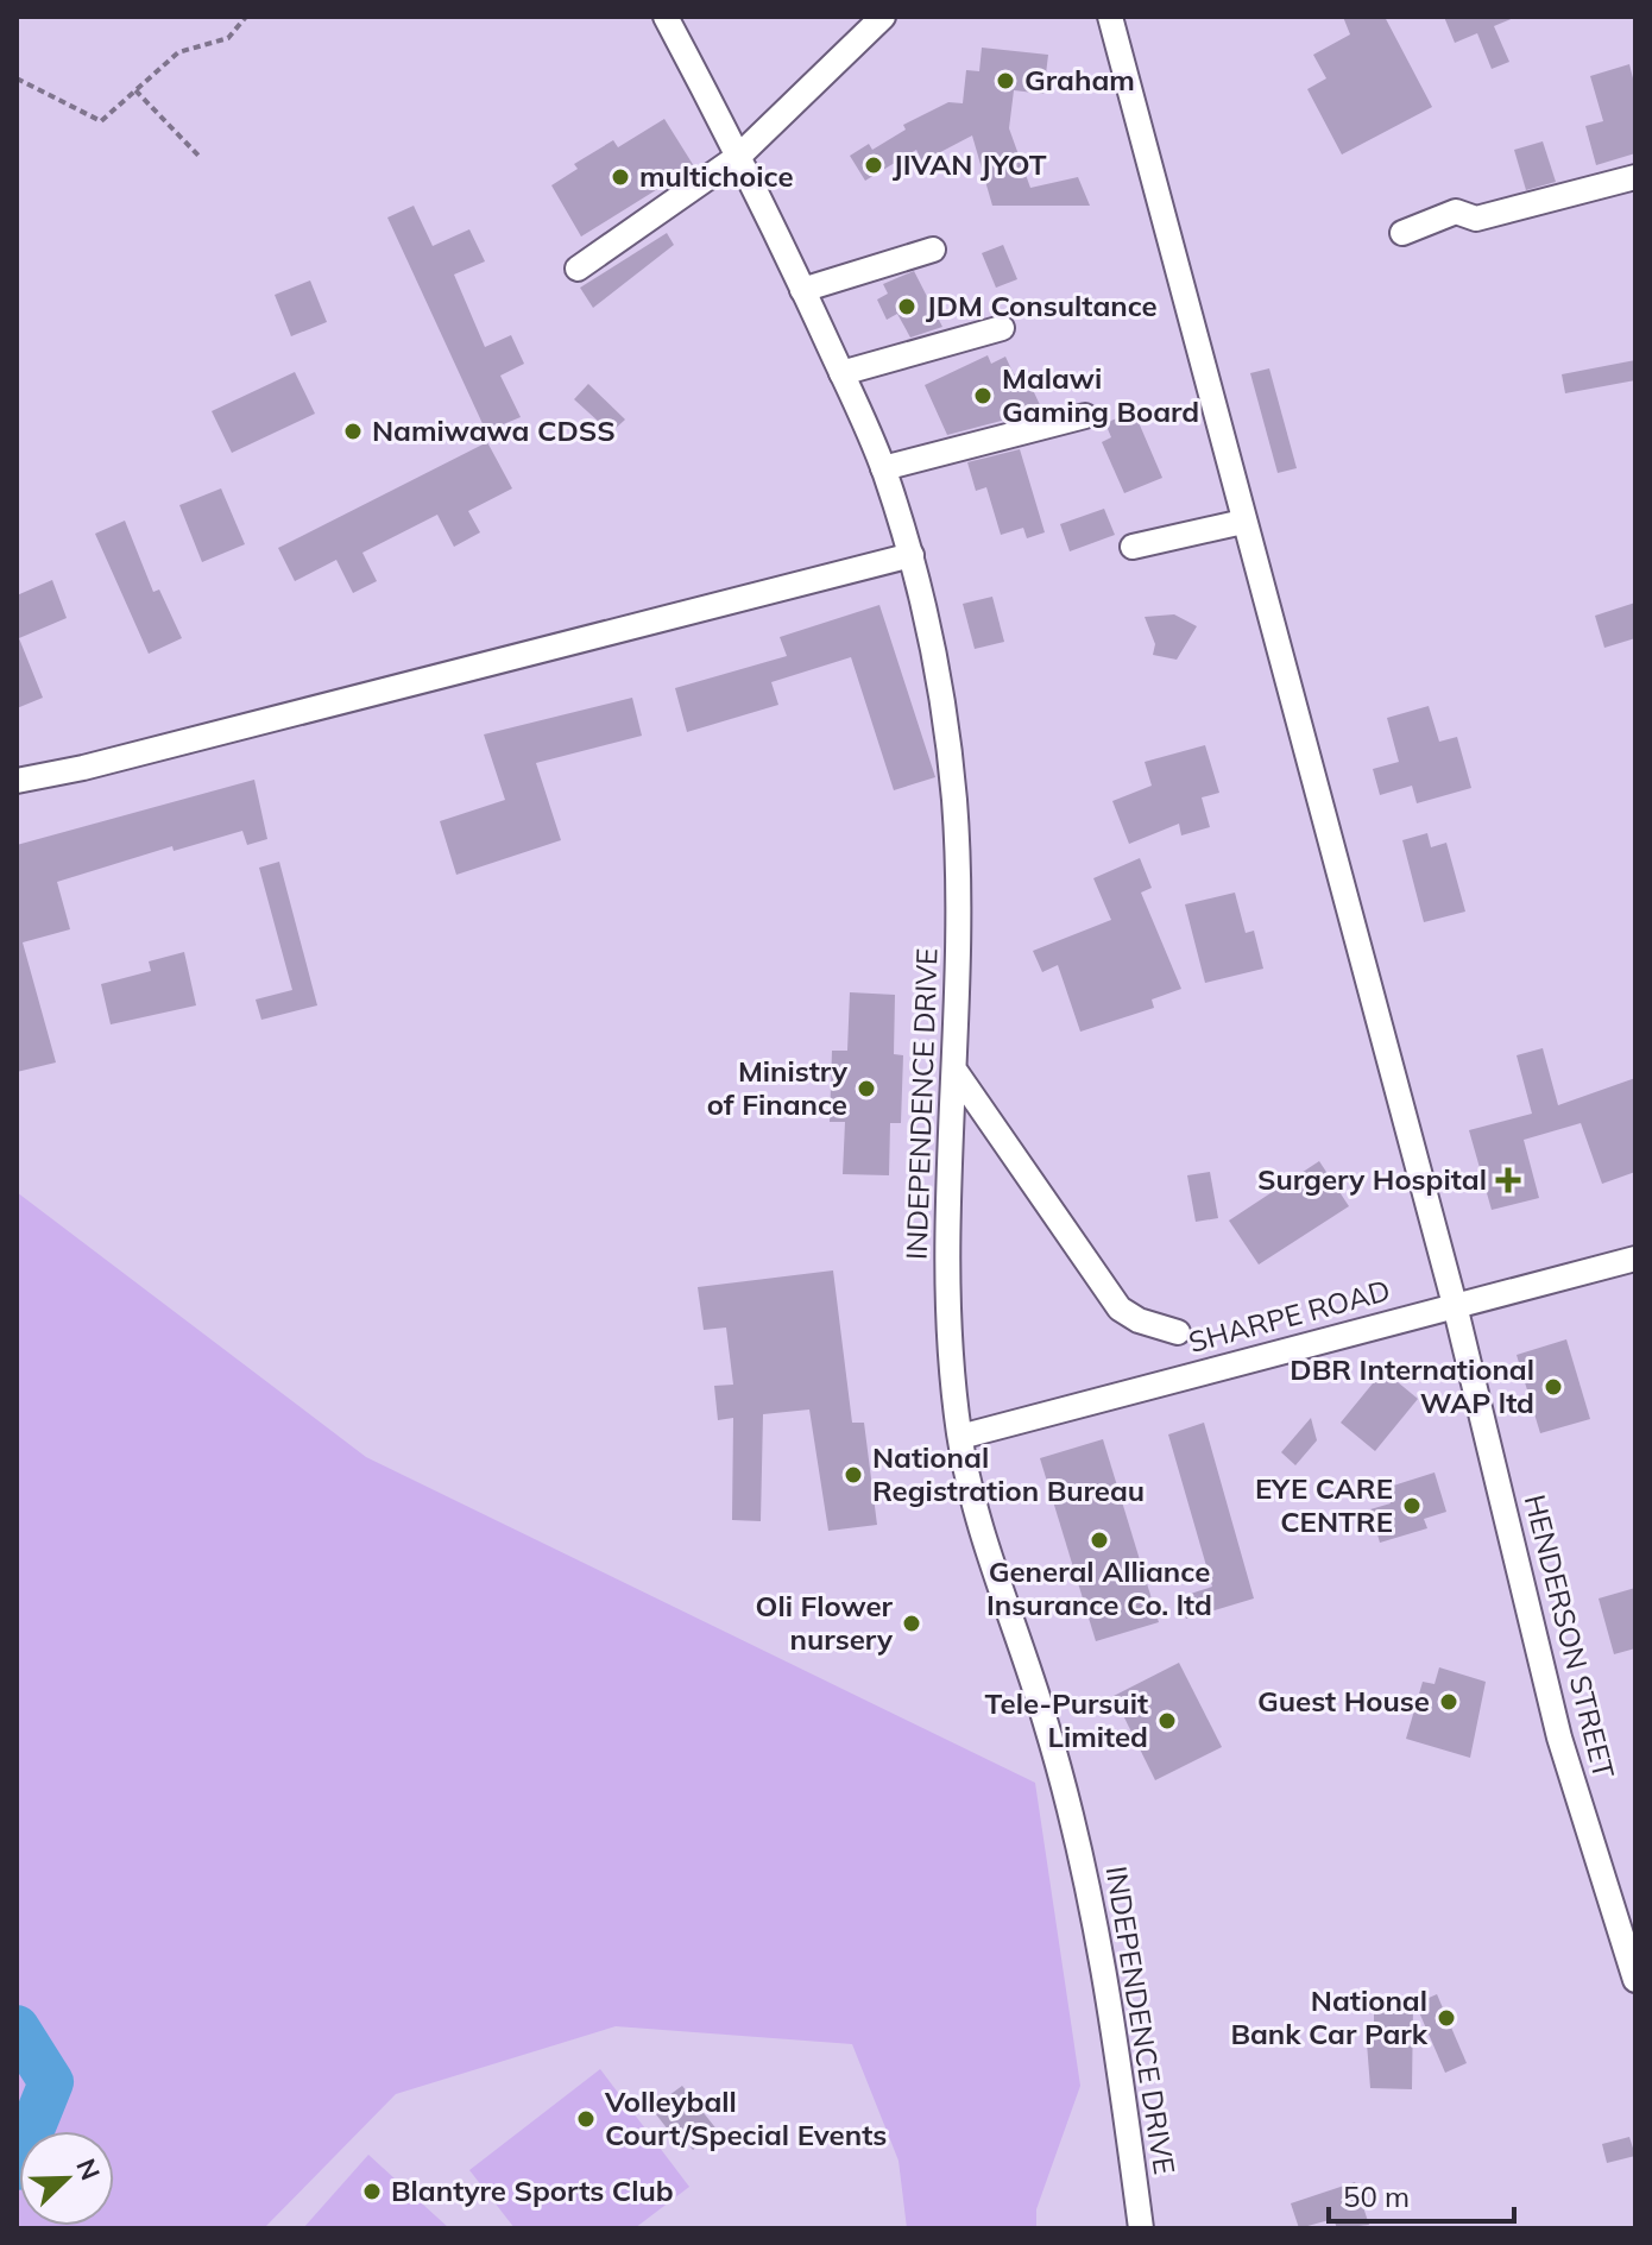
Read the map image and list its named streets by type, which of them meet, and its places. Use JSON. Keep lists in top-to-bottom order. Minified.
{"streets":{"street":["INDEPENDENCE DRIVE","SHARPE ROAD","HENDERSON STREET"]},"crossings":[["INDEPENDENCE DRIVE","SHARPE ROAD"],["SHARPE ROAD","HENDERSON STREET"]],"places":{"other":["Graham","JIVAN JYOT","multichoice","JDM Consultance","Malawi Gaming Board","Namiwawa CDSS","Ministry of Finance","DBR International WAP ltd","National Registration Bureau","EYE CARE CENTRE","General Alliance Insurance Co. ltd","Oli Flower nursery","Guest House","Tele-Pursuit Limited","National Bank Car Park","Volleyball Court/Special Events","Blantyre Sports Club"],"health":["Surgery Hospital"]},"scale_bar":"50 m","north":"top right"}
